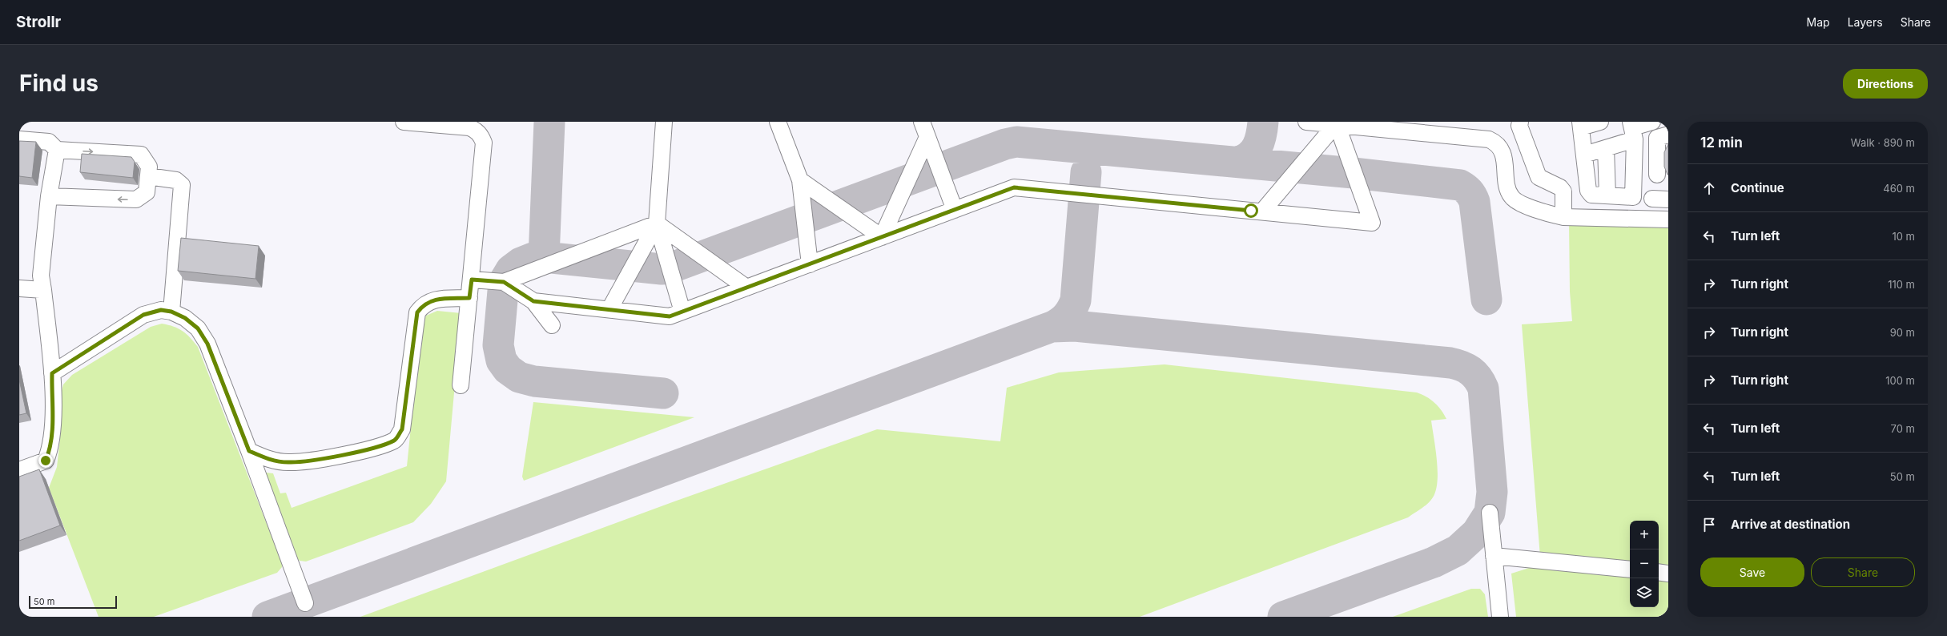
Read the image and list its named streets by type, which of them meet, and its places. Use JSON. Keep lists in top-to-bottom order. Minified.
{"scale_bar":"50 m","page":{"header":"Strollr","nav":["Map","Layers","Share"],"buttons":["Directions",["Save","Share"]],"title":"Find us","heading":["12 min","Walk · 890 m"],"list":[["Continue","460 m"],["Turn left","10 m"],["Turn right","110 m"],["Turn right","90 m"],["Turn right","100 m"],["Turn left","70 m"],["Turn left","50 m"],"Arrive at destination"],"map_buttons":["+","−"],"scale":"50 m"}}
